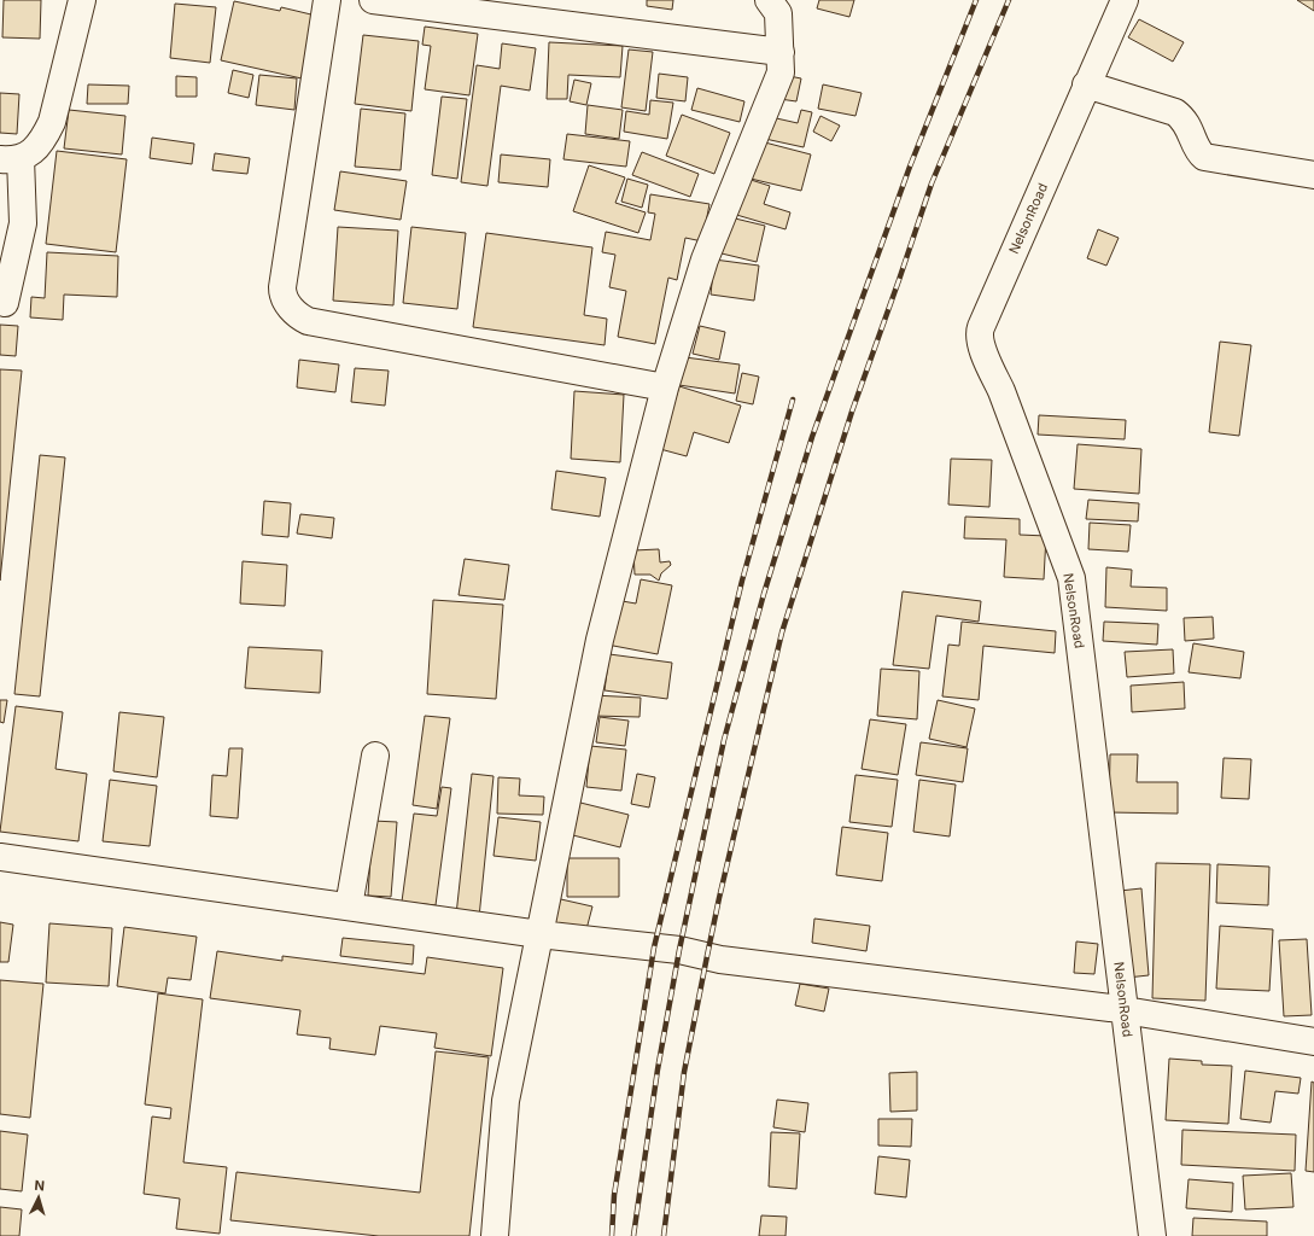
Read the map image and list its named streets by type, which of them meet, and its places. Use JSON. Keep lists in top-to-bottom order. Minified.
{"streets":{"street":["NelsonRoad"]},"north":"top"}
